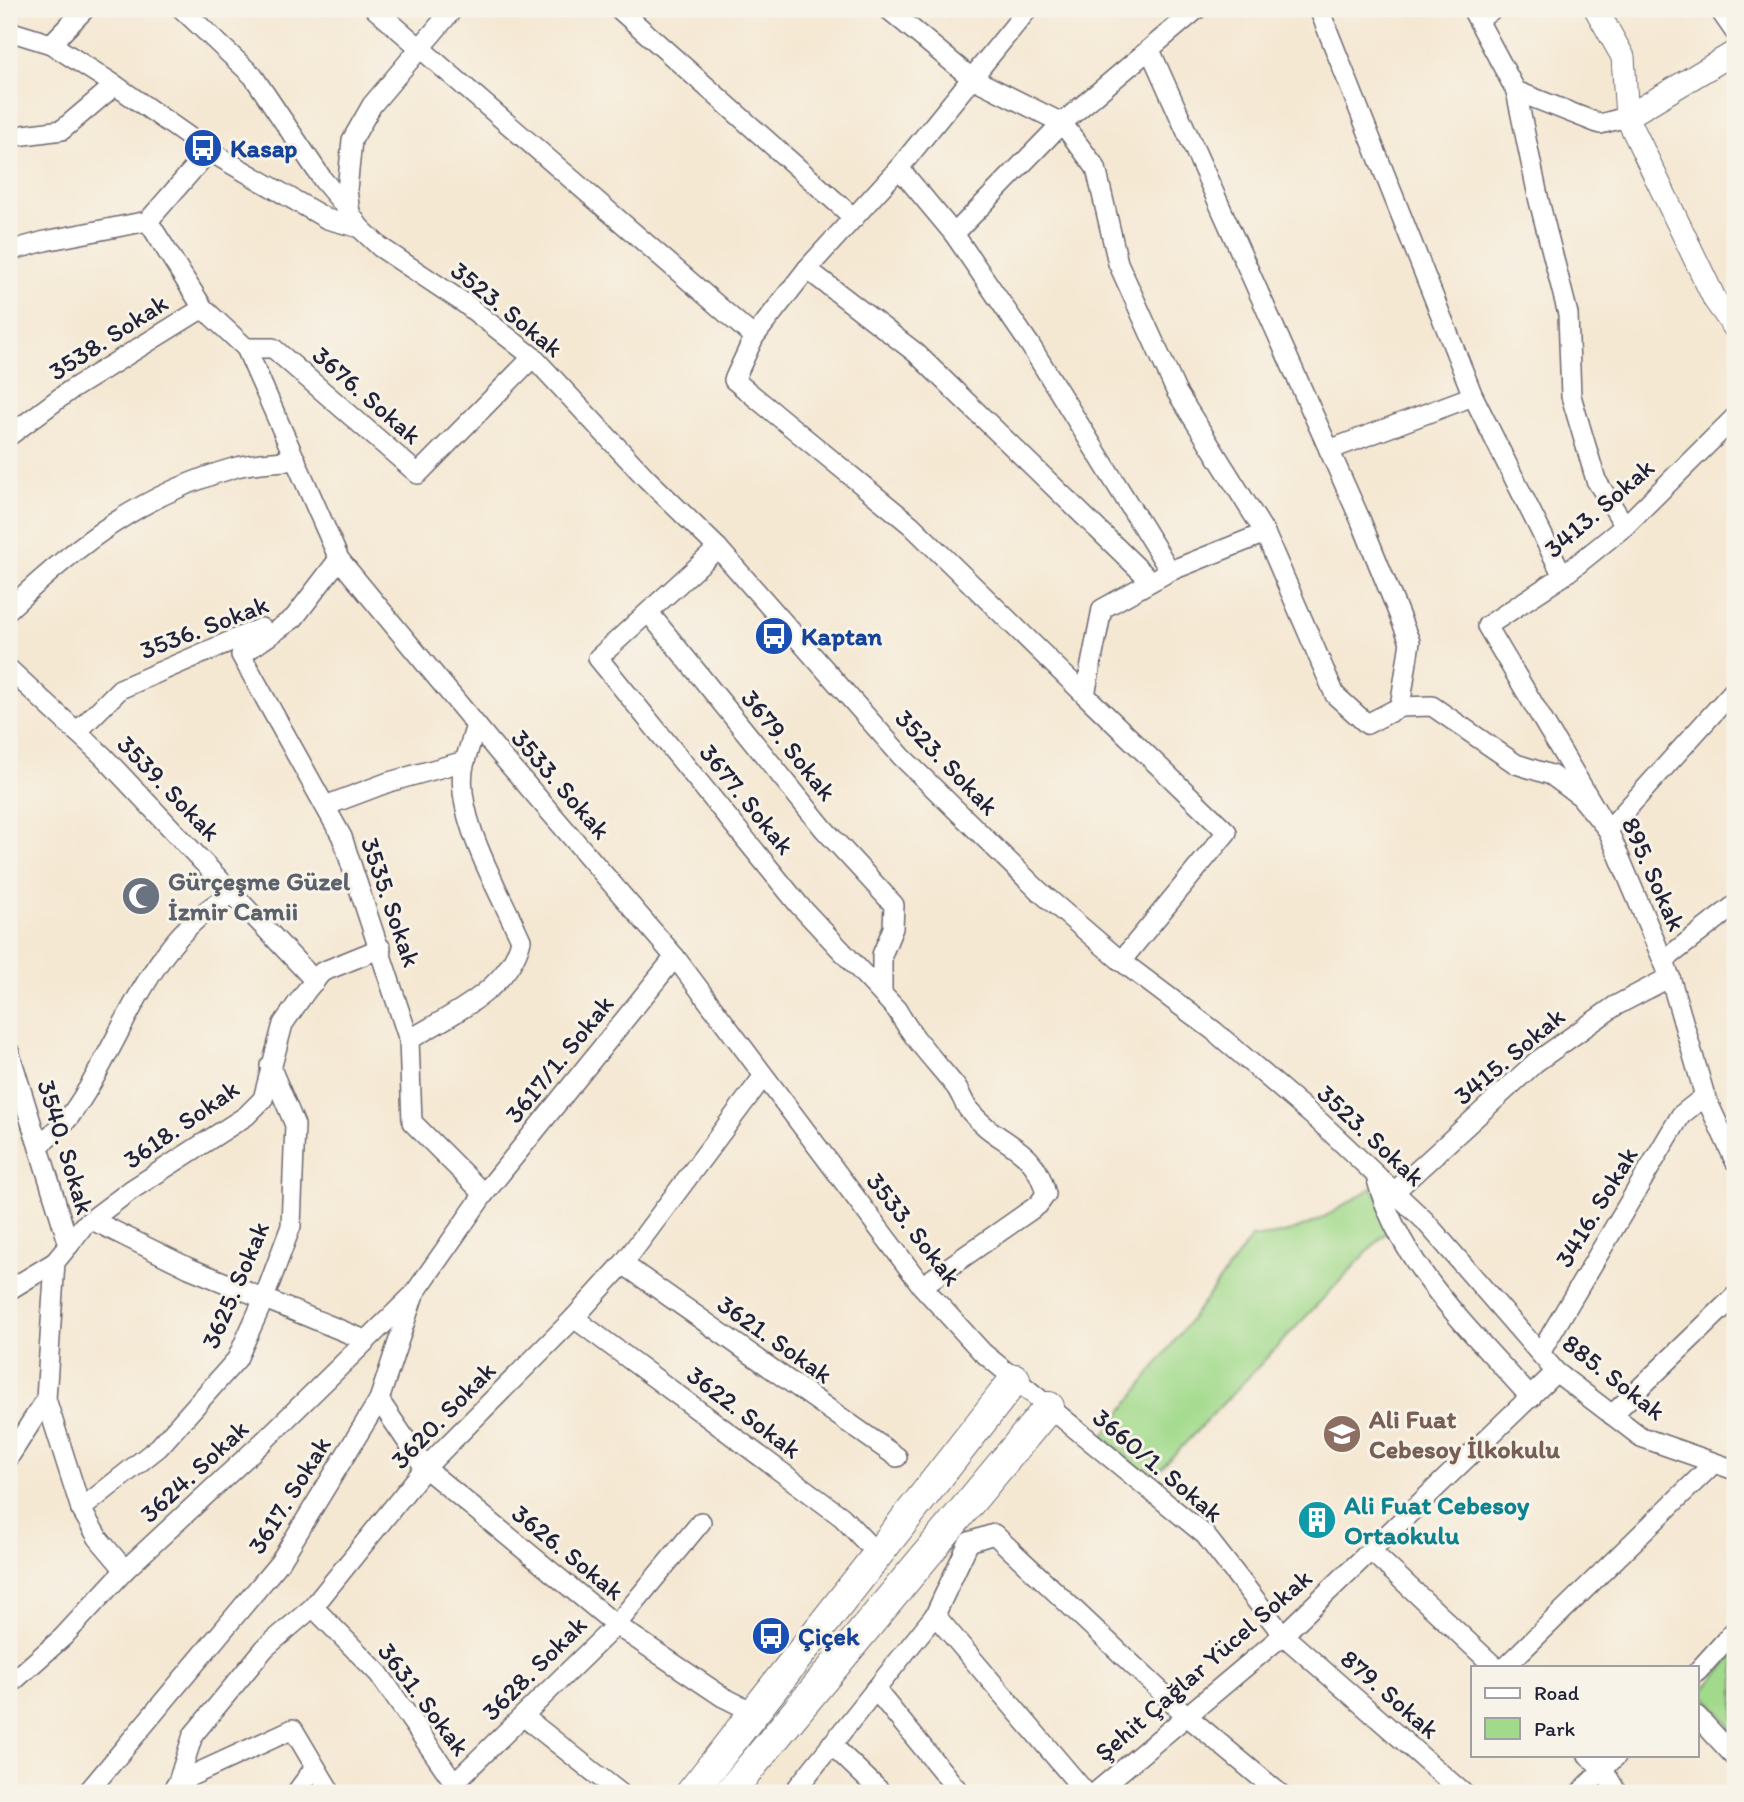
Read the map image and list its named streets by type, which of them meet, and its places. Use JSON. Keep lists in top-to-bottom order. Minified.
{"streets":{"street":["3523. Sokak","3538. Sokak","3676. Sokak","3413. Sokak","3536. Sokak","3679. Sokak","3533. Sokak","3539. Sokak","3677. Sokak","895. Sokak","3535. Sokak","3415. Sokak","3617/1. Sokak","3618. Sokak","3540. Sokak","3416. Sokak","3625. Sokak","3621. Sokak","885. Sokak","3622. Sokak","3620. Sokak","3660/1. Sokak","3624. Sokak","3617. Sokak","3626. Sokak","Şehit Çağlar Yücel Sokak","3628. Sokak","879. Sokak","3631. Sokak"]},"crossings":[["3523. Sokak","3676. Sokak"],["3523. Sokak","3415. Sokak"],["3523. Sokak","885. Sokak"],["3538. Sokak","3533. Sokak"],["3676. Sokak","3533. Sokak"],["3413. Sokak","895. Sokak"],["3536. Sokak","3533. Sokak"],["3536. Sokak","3539. Sokak"],["3536. Sokak","3535. Sokak"],["3679. Sokak","3677. Sokak"],["3533. Sokak","3677. Sokak"],["3533. Sokak","3617/1. Sokak"],["3533. Sokak","3620. Sokak"],["3533. Sokak","3660/1. Sokak"],["3539. Sokak","3618. Sokak"],["895. Sokak","3415. Sokak"],["895. Sokak","3416. Sokak"],["3535. Sokak","3617/1. Sokak"],["3535. Sokak","3618. Sokak"],["3535. Sokak","3617. Sokak"],["3617/1. Sokak","3617. Sokak"],["3618. Sokak","3540. Sokak"],["3618. Sokak","3625. Sokak"],["3416. Sokak","885. Sokak"],["3621. Sokak","3620. Sokak"],["885. Sokak","Şehit Çağlar Yücel Sokak"],["3622. Sokak","3620. Sokak"],["3620. Sokak","3626. Sokak"],["3620. Sokak","3631. Sokak"],["3660/1. Sokak","Şehit Çağlar Yücel Sokak"],["3660/1. Sokak","879. Sokak"],["3624. Sokak","3617. Sokak"],["3617. Sokak","3626. Sokak"],["3626. Sokak","3628. Sokak"],["Şehit Çağlar Yücel Sokak","879. Sokak"],["3628. Sokak","3631. Sokak"]],"places":{"bus stop":["Kasap","Kaptan","Çiçek"],"mosque":["Gürçeşme Güzel İzmir Camii"],"school or university":["Ali Fuat Cebesoy İlkokulu"],"building":["Ali Fuat Cebesoy Ortaokulu"]},"legend":["Road","Park"]}
